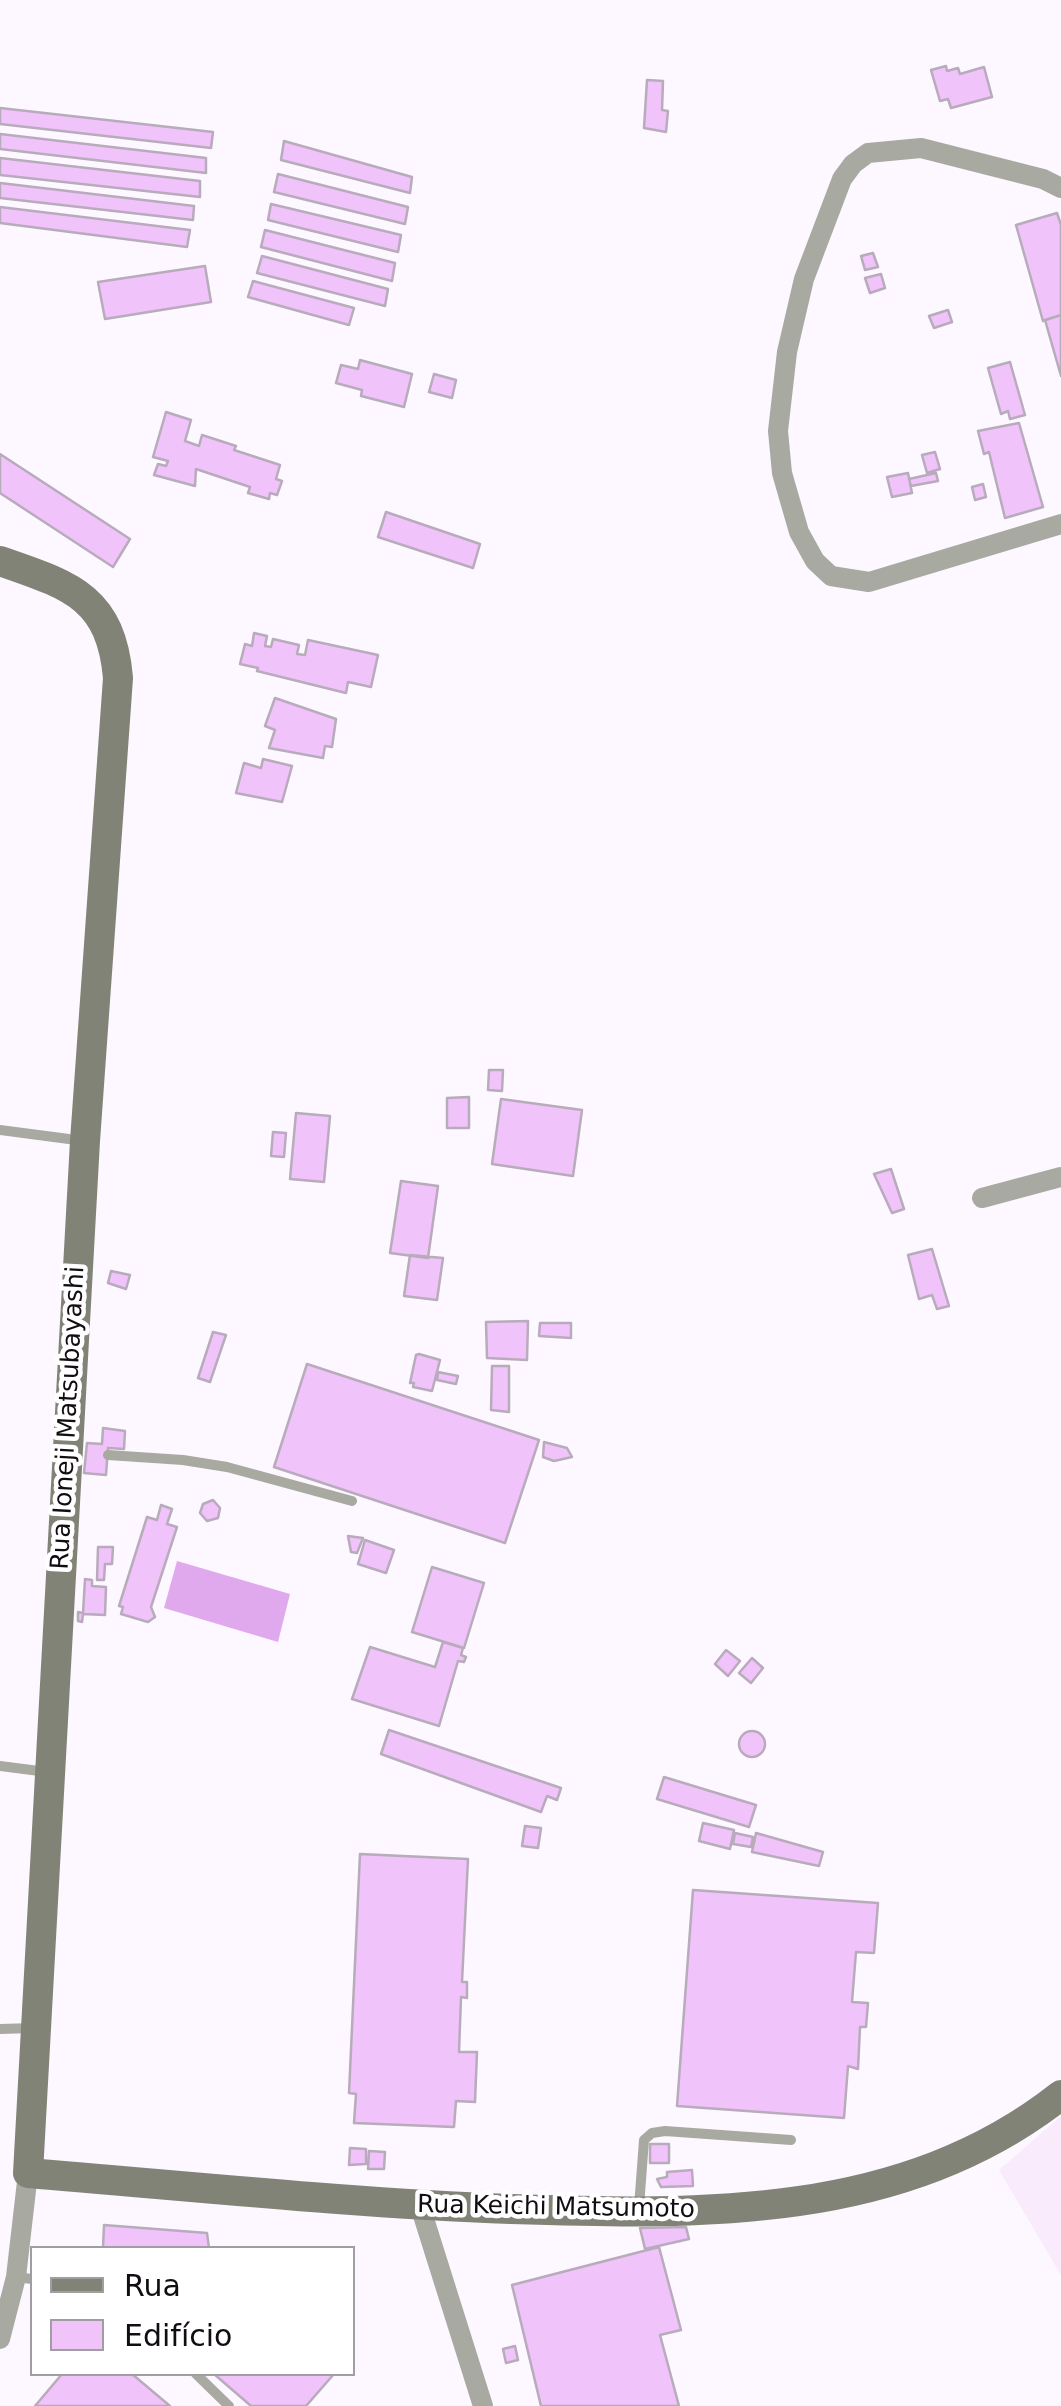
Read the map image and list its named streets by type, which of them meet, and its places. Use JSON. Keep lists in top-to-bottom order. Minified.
{"streets":{"main road":["Rua Ioneji Matsubayashi","Rua Keichi Matsumoto"]},"crossings":[["Rua Ioneji Matsubayashi","Rua Keichi Matsumoto"]],"legend":["Rua","Edifício"]}
